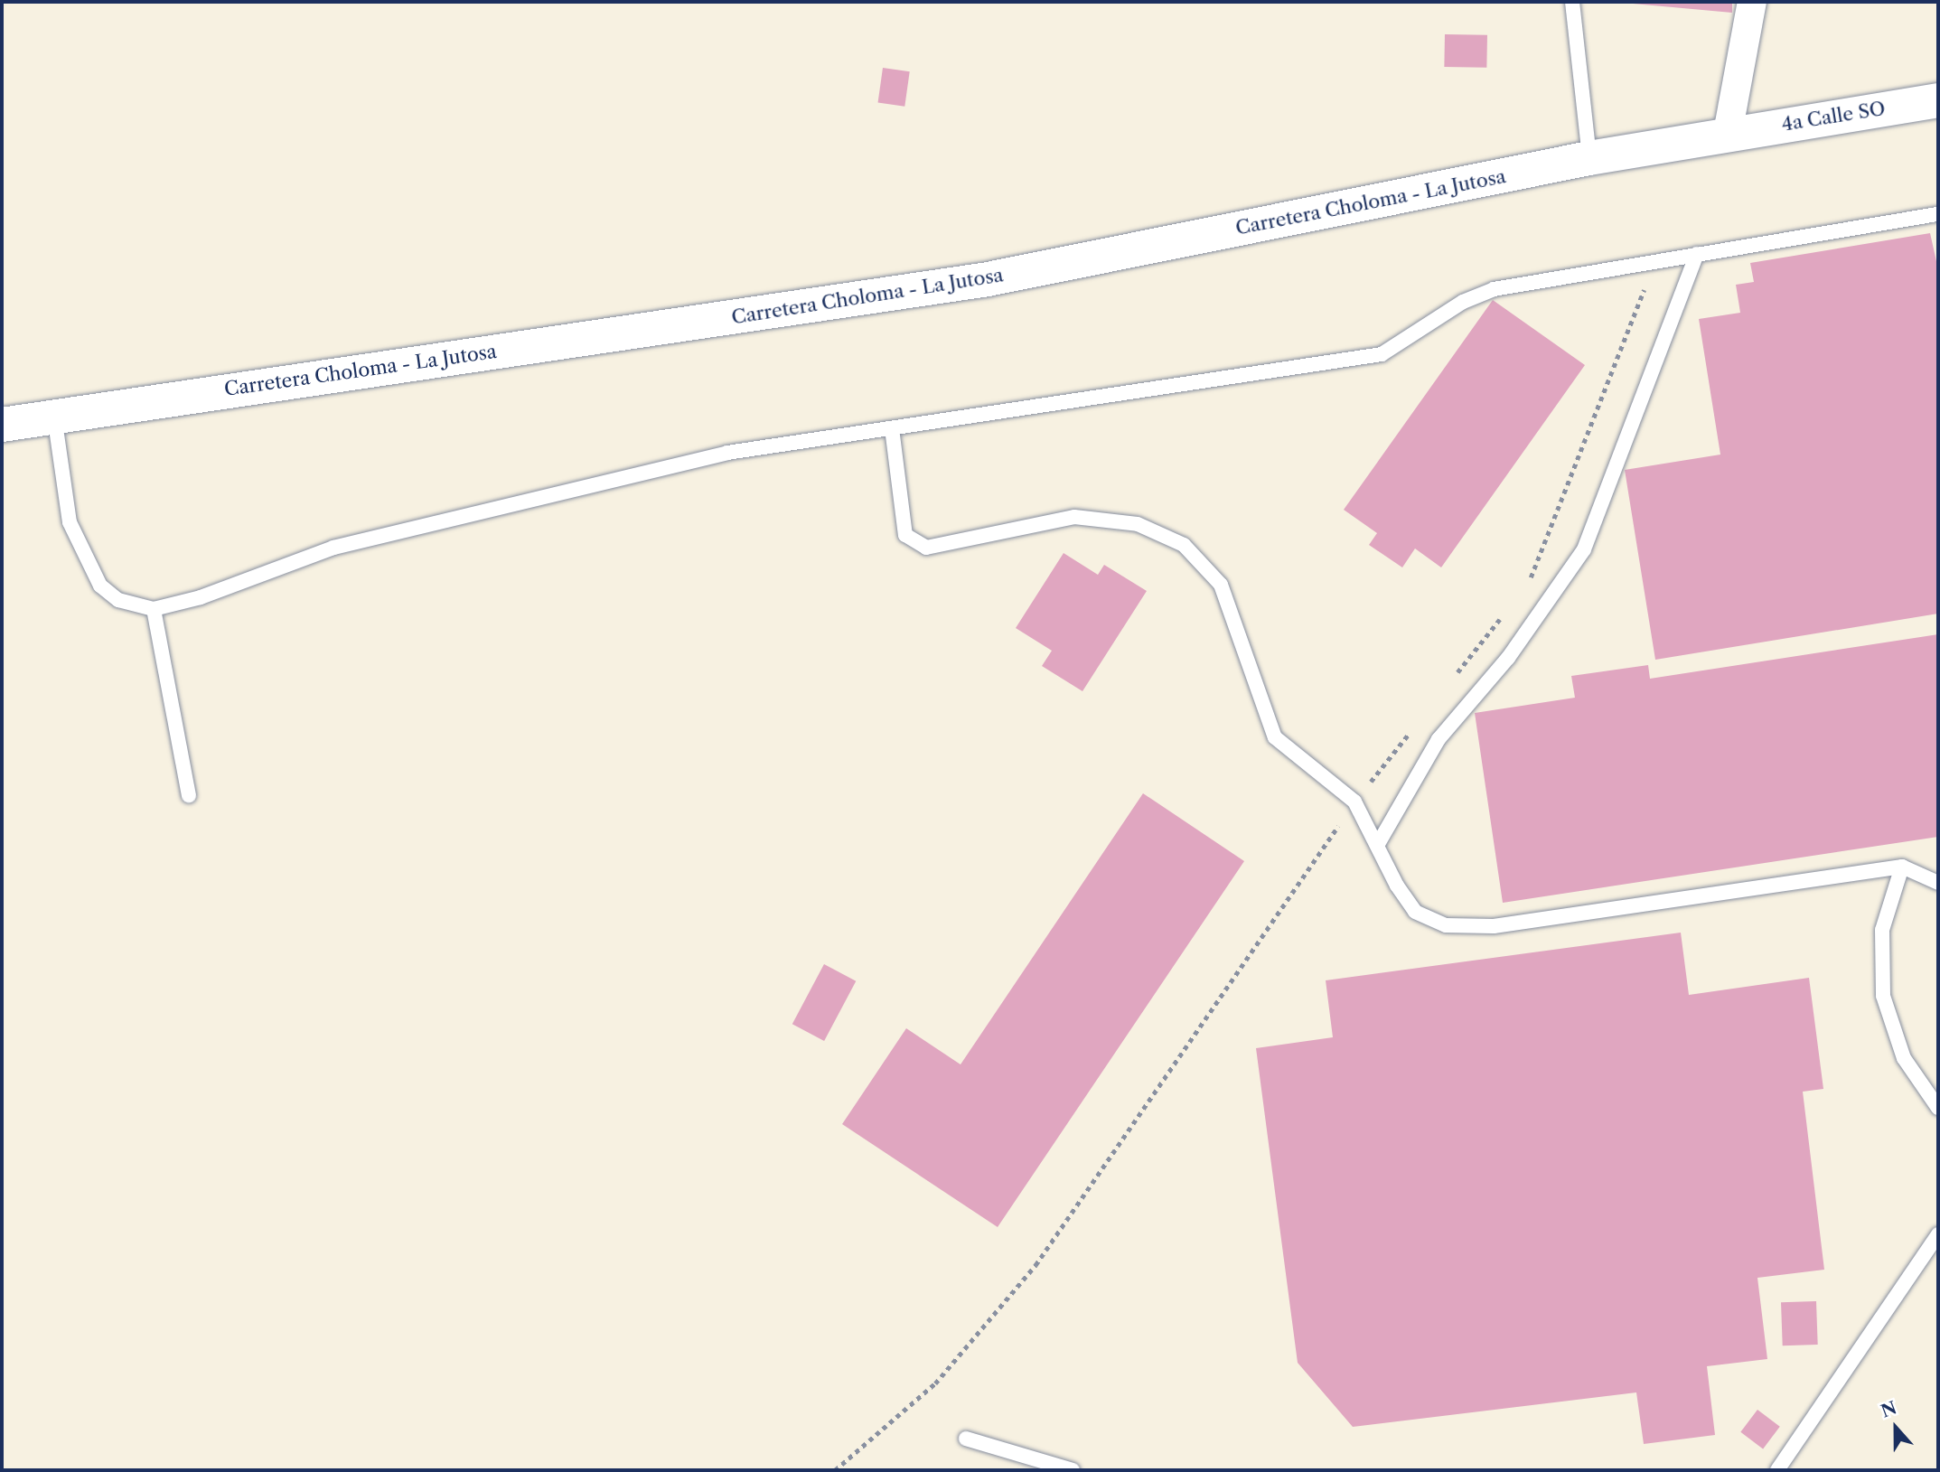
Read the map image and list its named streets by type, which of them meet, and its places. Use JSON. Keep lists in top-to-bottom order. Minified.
{"streets":{"street":["4a Calle SO","Carretera Choloma - La Jutosa"]},"crossings":[["4a Calle SO","Carretera Choloma - La Jutosa"]],"north":"top"}
